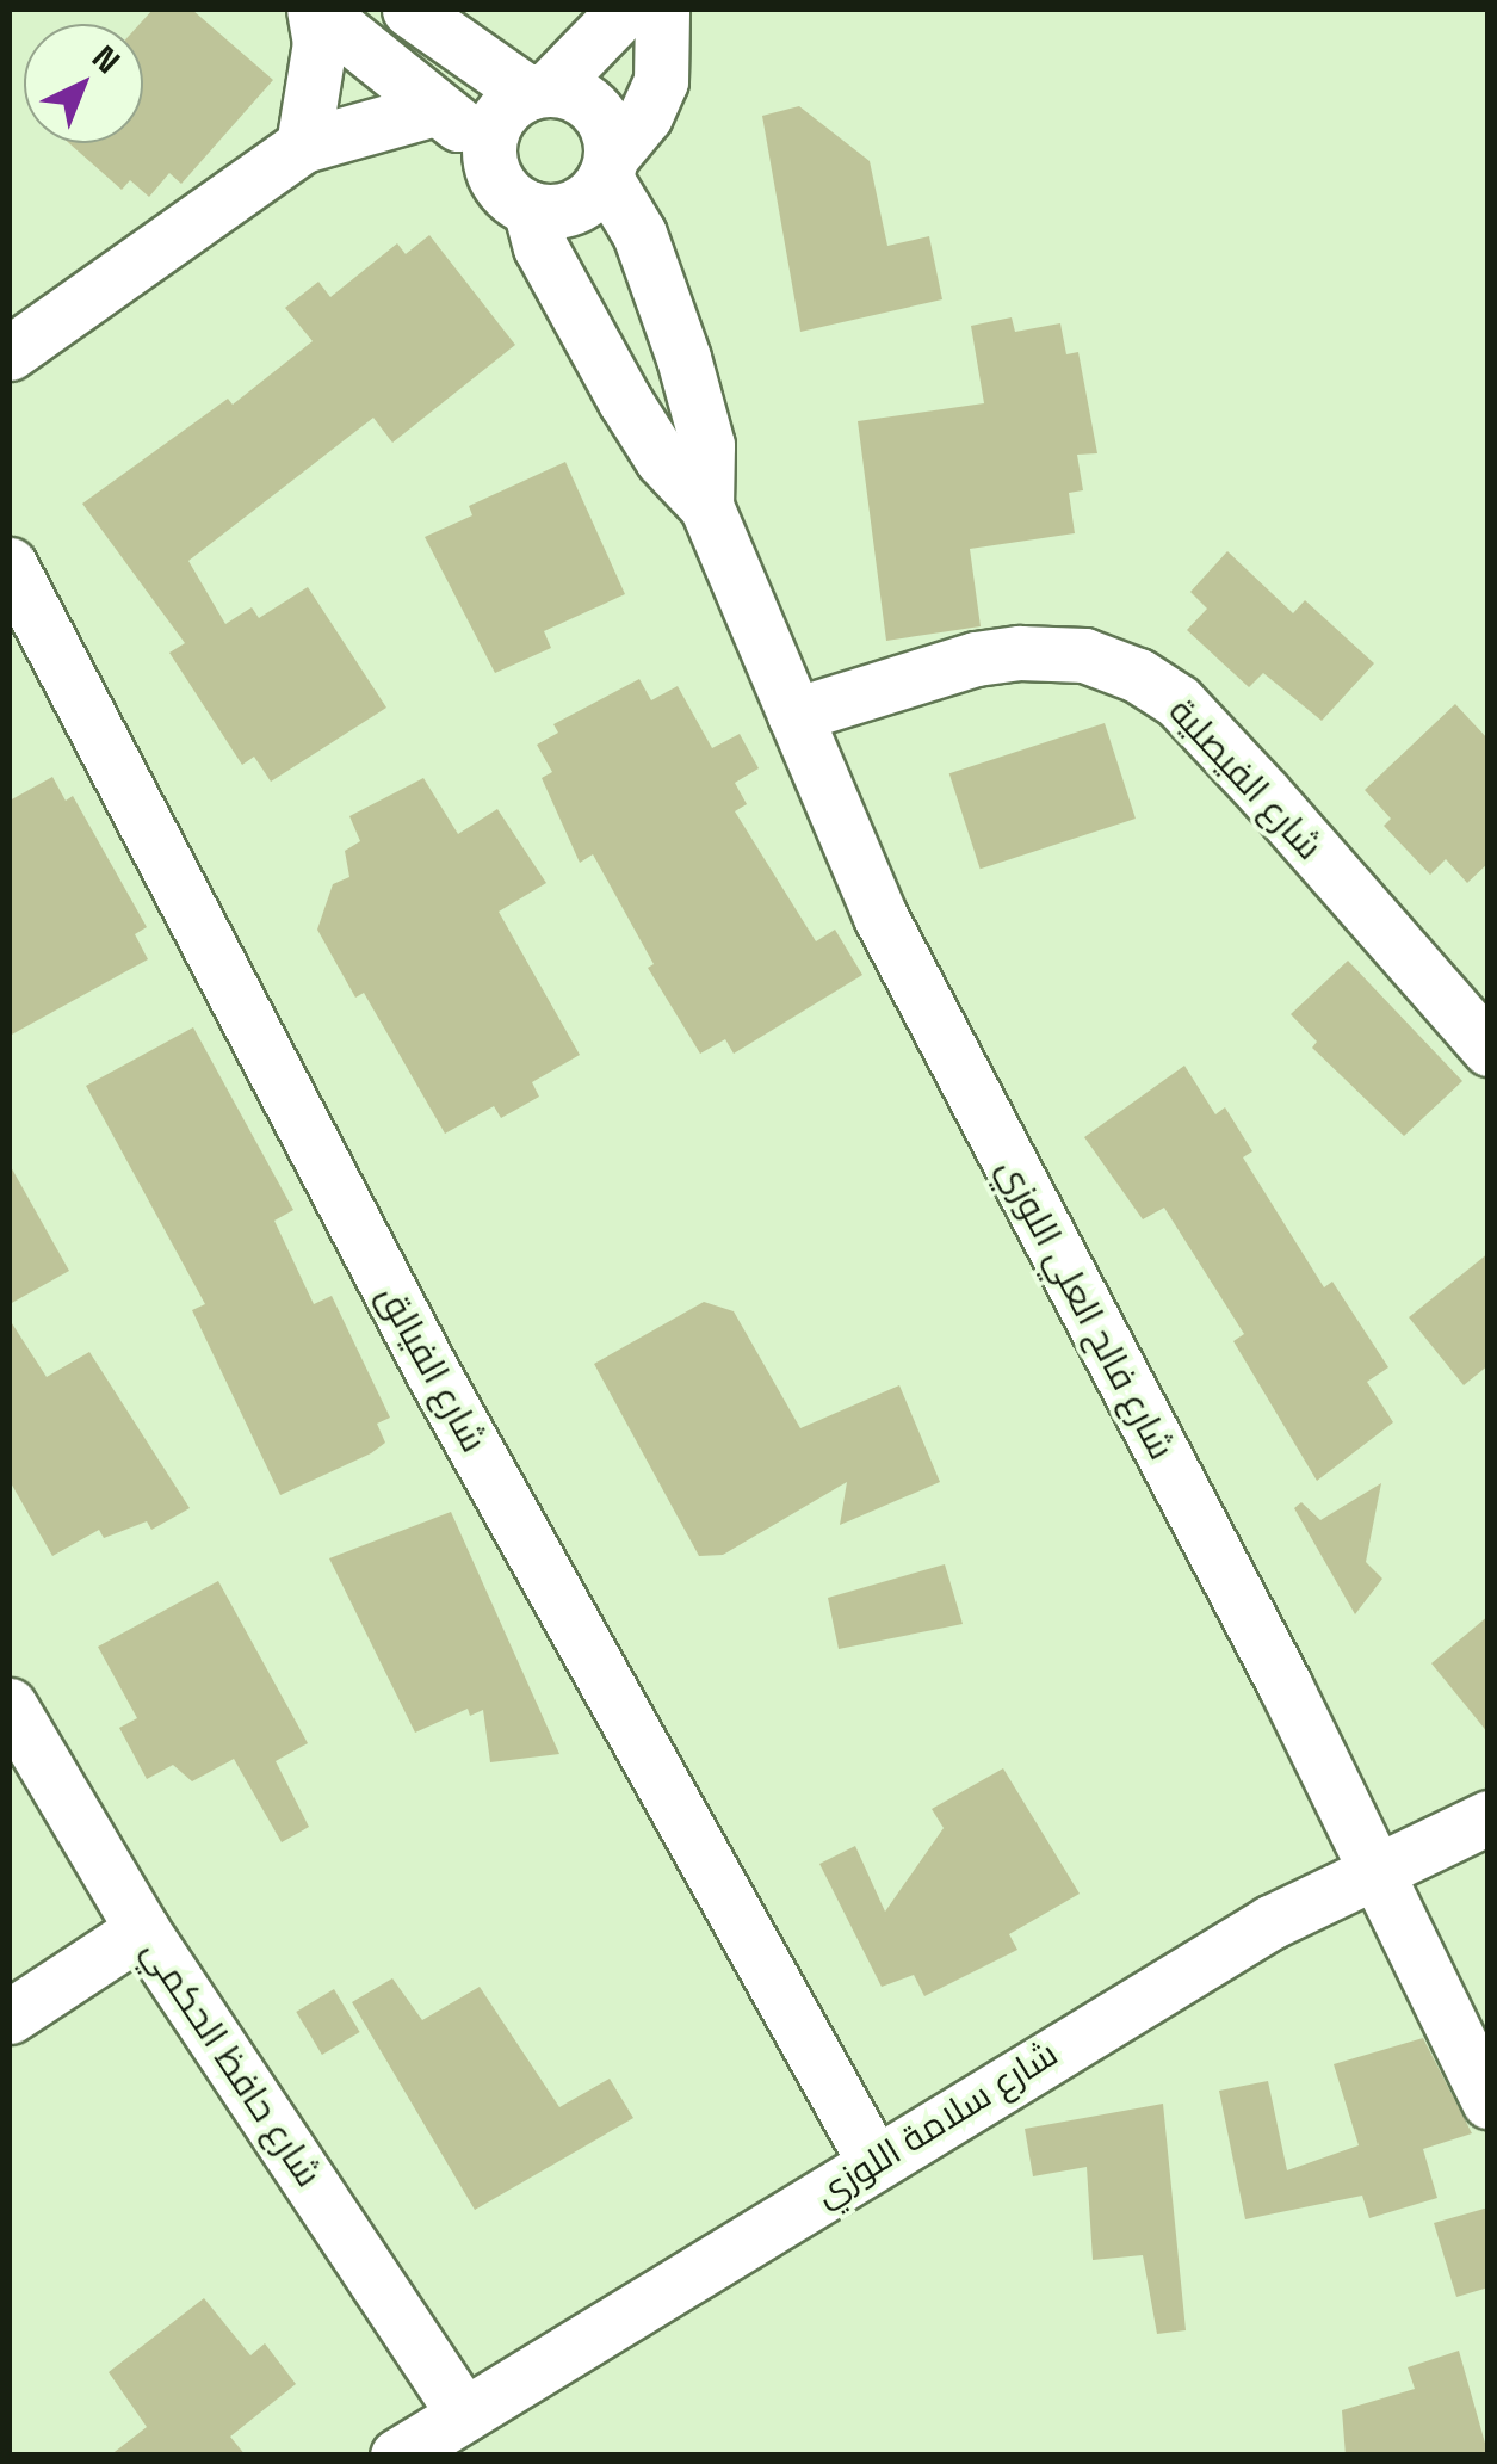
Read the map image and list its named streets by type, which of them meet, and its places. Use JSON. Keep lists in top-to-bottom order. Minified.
{"streets":{"street":["شارع الفيصلية","شارع فالح العلي اللوزي","شارع الفيالق","شارع حافظ الحكمي","شارع سلامة اللوزي"]},"crossings":[["شارع الفيصلية","شارع فالح العلي اللوزي"],["شارع فالح العلي اللوزي","شارع سلامة اللوزي"],["شارع الفيالق","شارع سلامة اللوزي"],["شارع حافظ الحكمي","شارع سلامة اللوزي"]],"north":"top right"}
